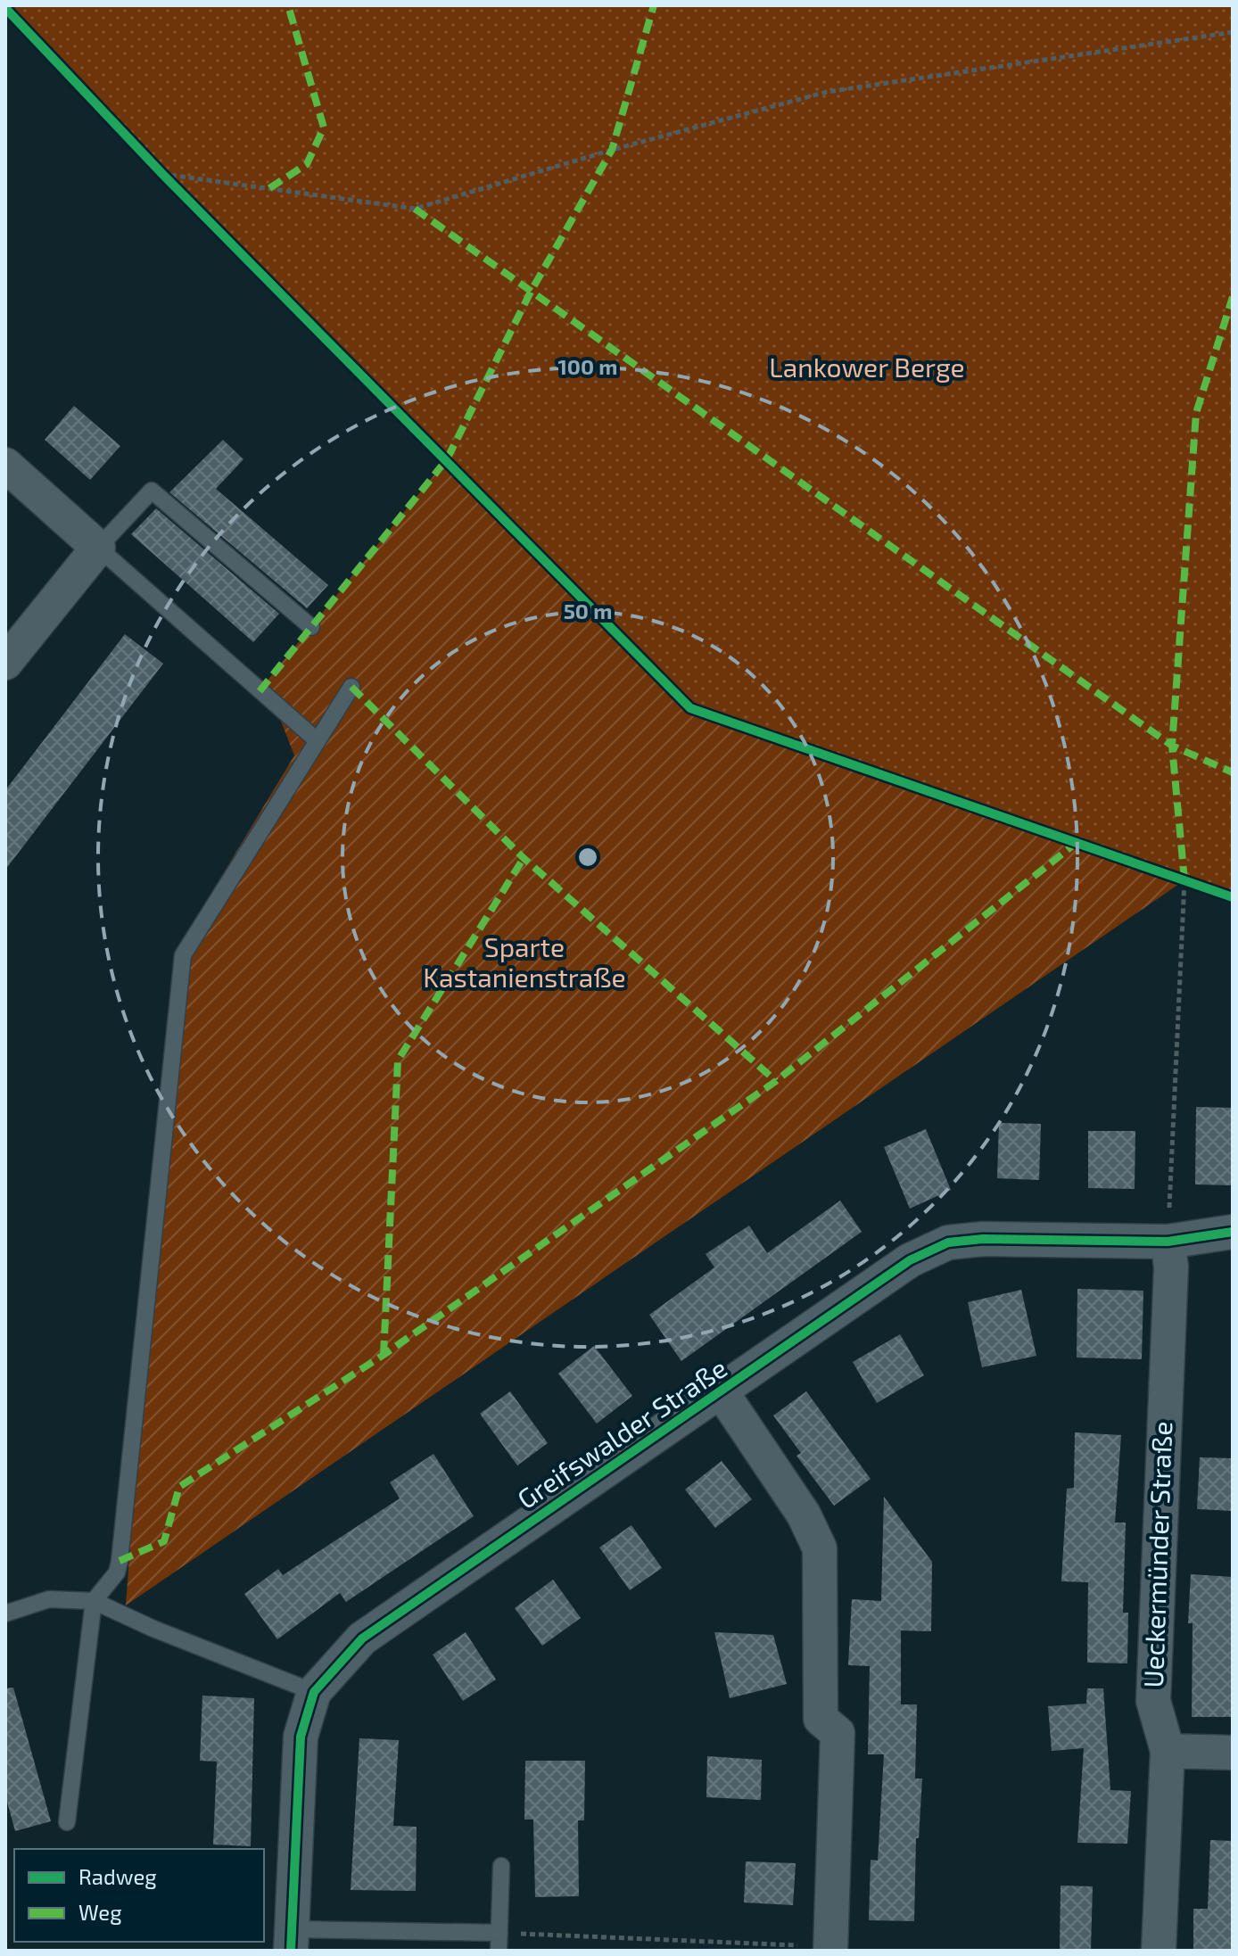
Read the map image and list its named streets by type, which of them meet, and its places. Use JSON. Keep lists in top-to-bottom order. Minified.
{"streets":{"street":["Greifswalder Straße","Ueckermünder Straße"]},"crossings":[["Greifswalder Straße","Ueckermünder Straße"]],"parks":["Lankower Berge","Sparte Kastanienstraße"],"legend":["Radweg","Weg"],"rings":["100 m","50 m"]}
